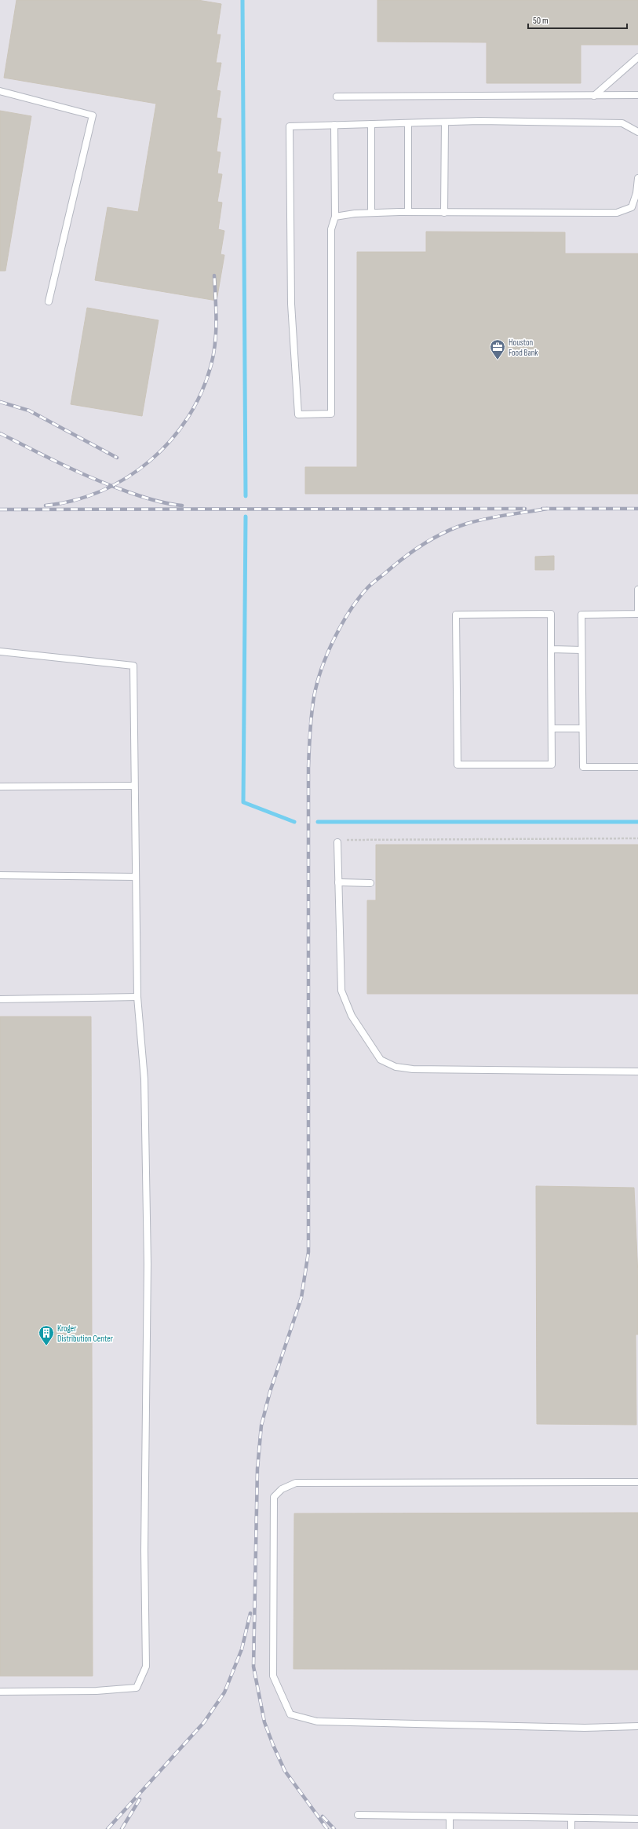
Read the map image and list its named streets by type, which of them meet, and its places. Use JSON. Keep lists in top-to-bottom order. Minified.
{"places":{"office":["Houston Food Bank"],"building":["Kroger Distribution Center"]},"scale_bar":"50 m"}
